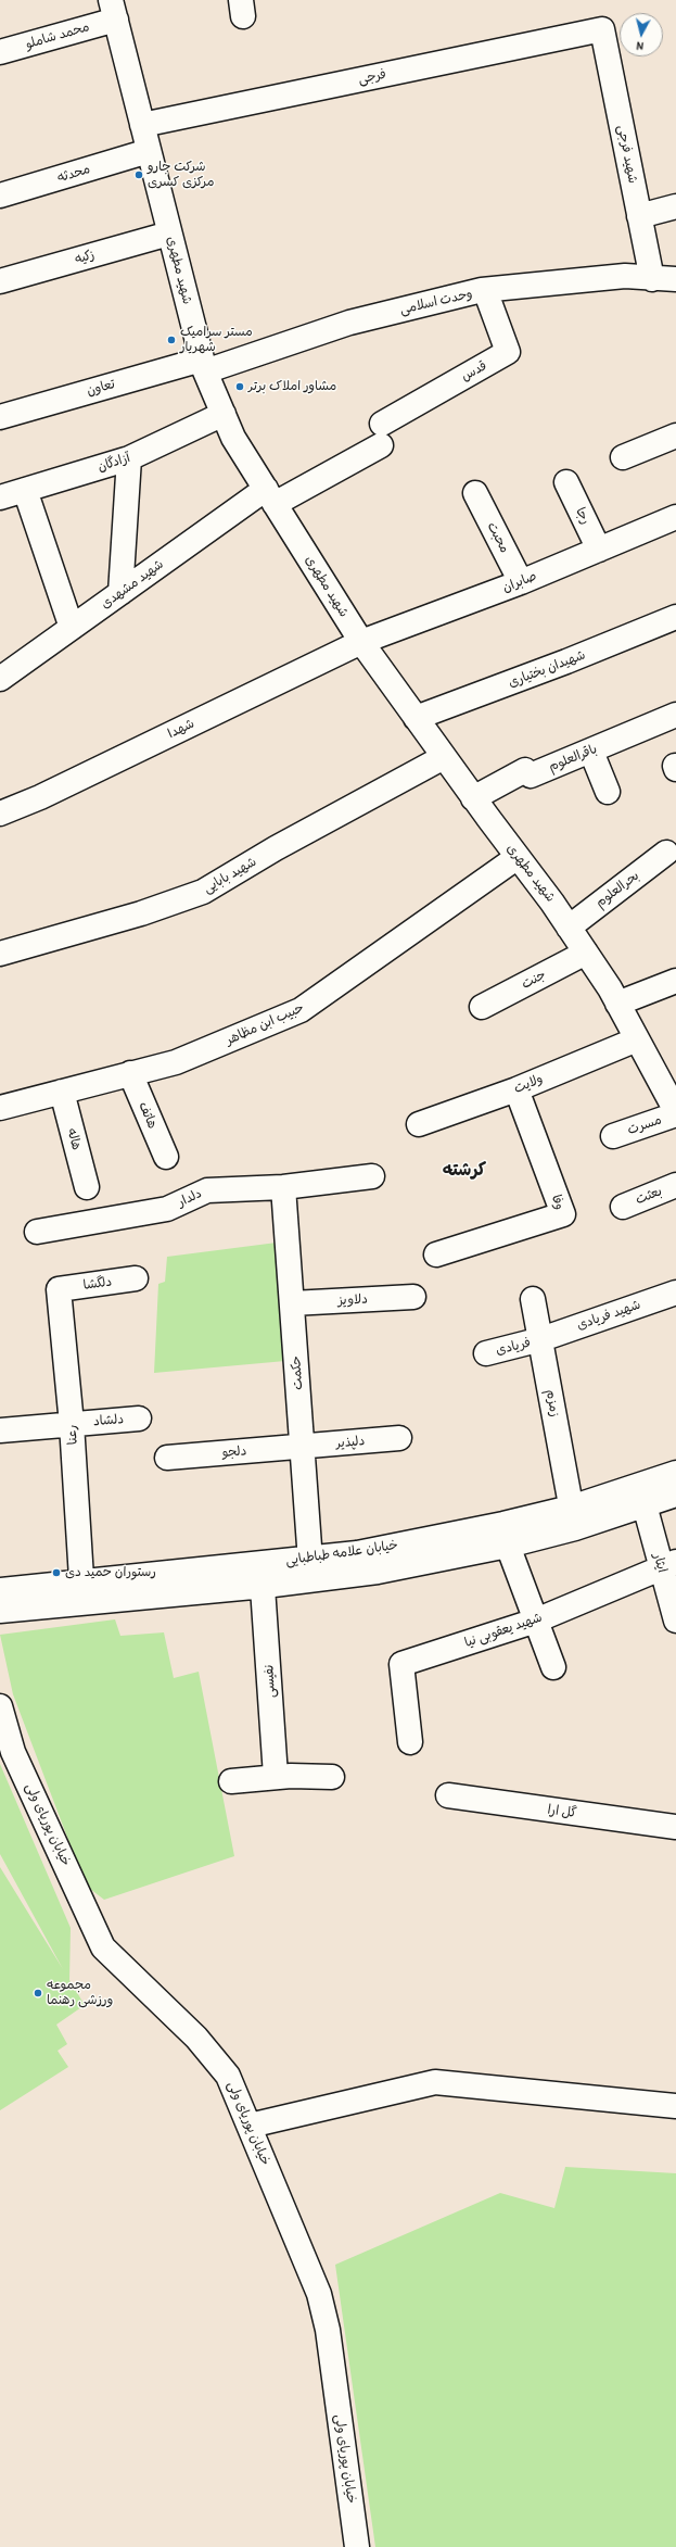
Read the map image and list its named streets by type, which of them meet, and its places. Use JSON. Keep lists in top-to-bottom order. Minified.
{"streets":{"street":["محمد شاملو","فرجی","شهید فرجی","محدثه","زکیه","شهید مطهری","وحدت اسلامی","قدس","تعاون","آزادگان","رجا","محبت","صابران","شهید مشهدی","شهیدان بختیاری","شهدا","باقرالعلوم","شهید بابایی","بحرالعلوم","جنت","حبیب ابن مظاهر","ولایت","هاتف","مسرت","هاله","بعثت","دلدار","وفا","دلگشا","دلاویز","شهید فریادی","فریادی","حکمت","زمزم","دلشاد","رعنا","دلپذیر","دلجو","خیابان علامه طباطبایی","ایثار","شهید یعقوبی نیا","نفیسی","گل ارا","خیابان پوریای ولی"]},"crossings":[["محمد شاملو","شهید مطهری"],["فرجی","شهید فرجی"],["فرجی","شهید مطهری"],["شهید فرجی","وحدت اسلامی"],["محدثه","شهید مطهری"],["زکیه","شهید مطهری"],["شهید مطهری","وحدت اسلامی"],["شهید مطهری","قدس"],["شهید مطهری","تعاون"],["شهید مطهری","آزادگان"],["شهید مطهری","صابران"],["شهید مطهری","شهید مشهدی"],["شهید مطهری","شهیدان بختیاری"],["شهید مطهری","شهدا"],["شهید مطهری","باقرالعلوم"],["شهید مطهری","شهید بابایی"],["شهید مطهری","بحرالعلوم"],["شهید مطهری","جنت"],["شهید مطهری","حبیب ابن مظاهر"],["شهید مطهری","ولایت"],["شهید مطهری","مسرت"],["وحدت اسلامی","قدس"],["وحدت اسلامی","تعاون"],["قدس","شهید مشهدی"],["رجا","صابران"],["محبت","صابران"],["صابران","شهدا"],["حبیب ابن مظاهر","هاتف"],["حبیب ابن مظاهر","هاله"],["ولایت","وفا"],["دلدار","حکمت"],["دلگشا","رعنا"],["دلاویز","حکمت"],["شهید فریادی","فریادی"],["شهید فریادی","زمزم"],["فریادی","زمزم"],["حکمت","دلپذیر"],["حکمت","دلجو"],["حکمت","خیابان علامه طباطبایی"],["زمزم","خیابان علامه طباطبایی"],["دلشاد","رعنا"],["رعنا","خیابان علامه طباطبایی"],["دلپذیر","دلجو"],["خیابان علامه طباطبایی","ایثار"],["خیابان علامه طباطبایی","نفیسی"],["ایثار","شهید یعقوبی نیا"]],"districts":["کرشته"],"places":["شرکت جارو مرکزی کسری","مستر سرامیک شهریار","مشاور املاک برتر","رستوران حمید دی","مجموعه ورزشی رهنما"],"north":"bottom"}
